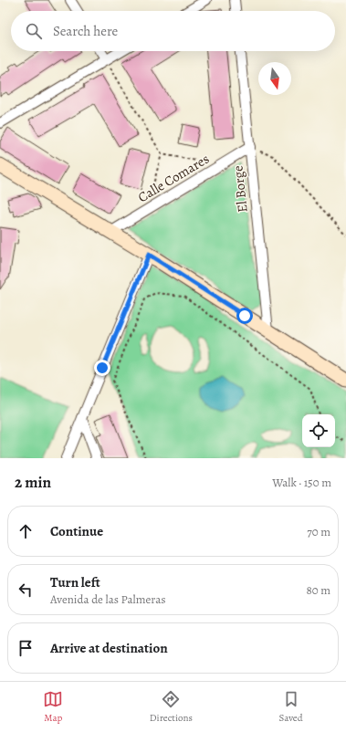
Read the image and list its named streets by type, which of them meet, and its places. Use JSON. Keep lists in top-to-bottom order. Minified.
{"streets":{"street":["Calle Comares","El Borge"]},"crossings":[["Calle Comares","El Borge"]],"north":"bottom","page":{"search":"Search here","heading":["2 min","Walk · 150 m"],"list":[["Continue","70 m"],["Turn left","Avenida de las Palmeras","80 m"],"Arrive at destination"],"nav":["Map","Directions","Saved"]}}
